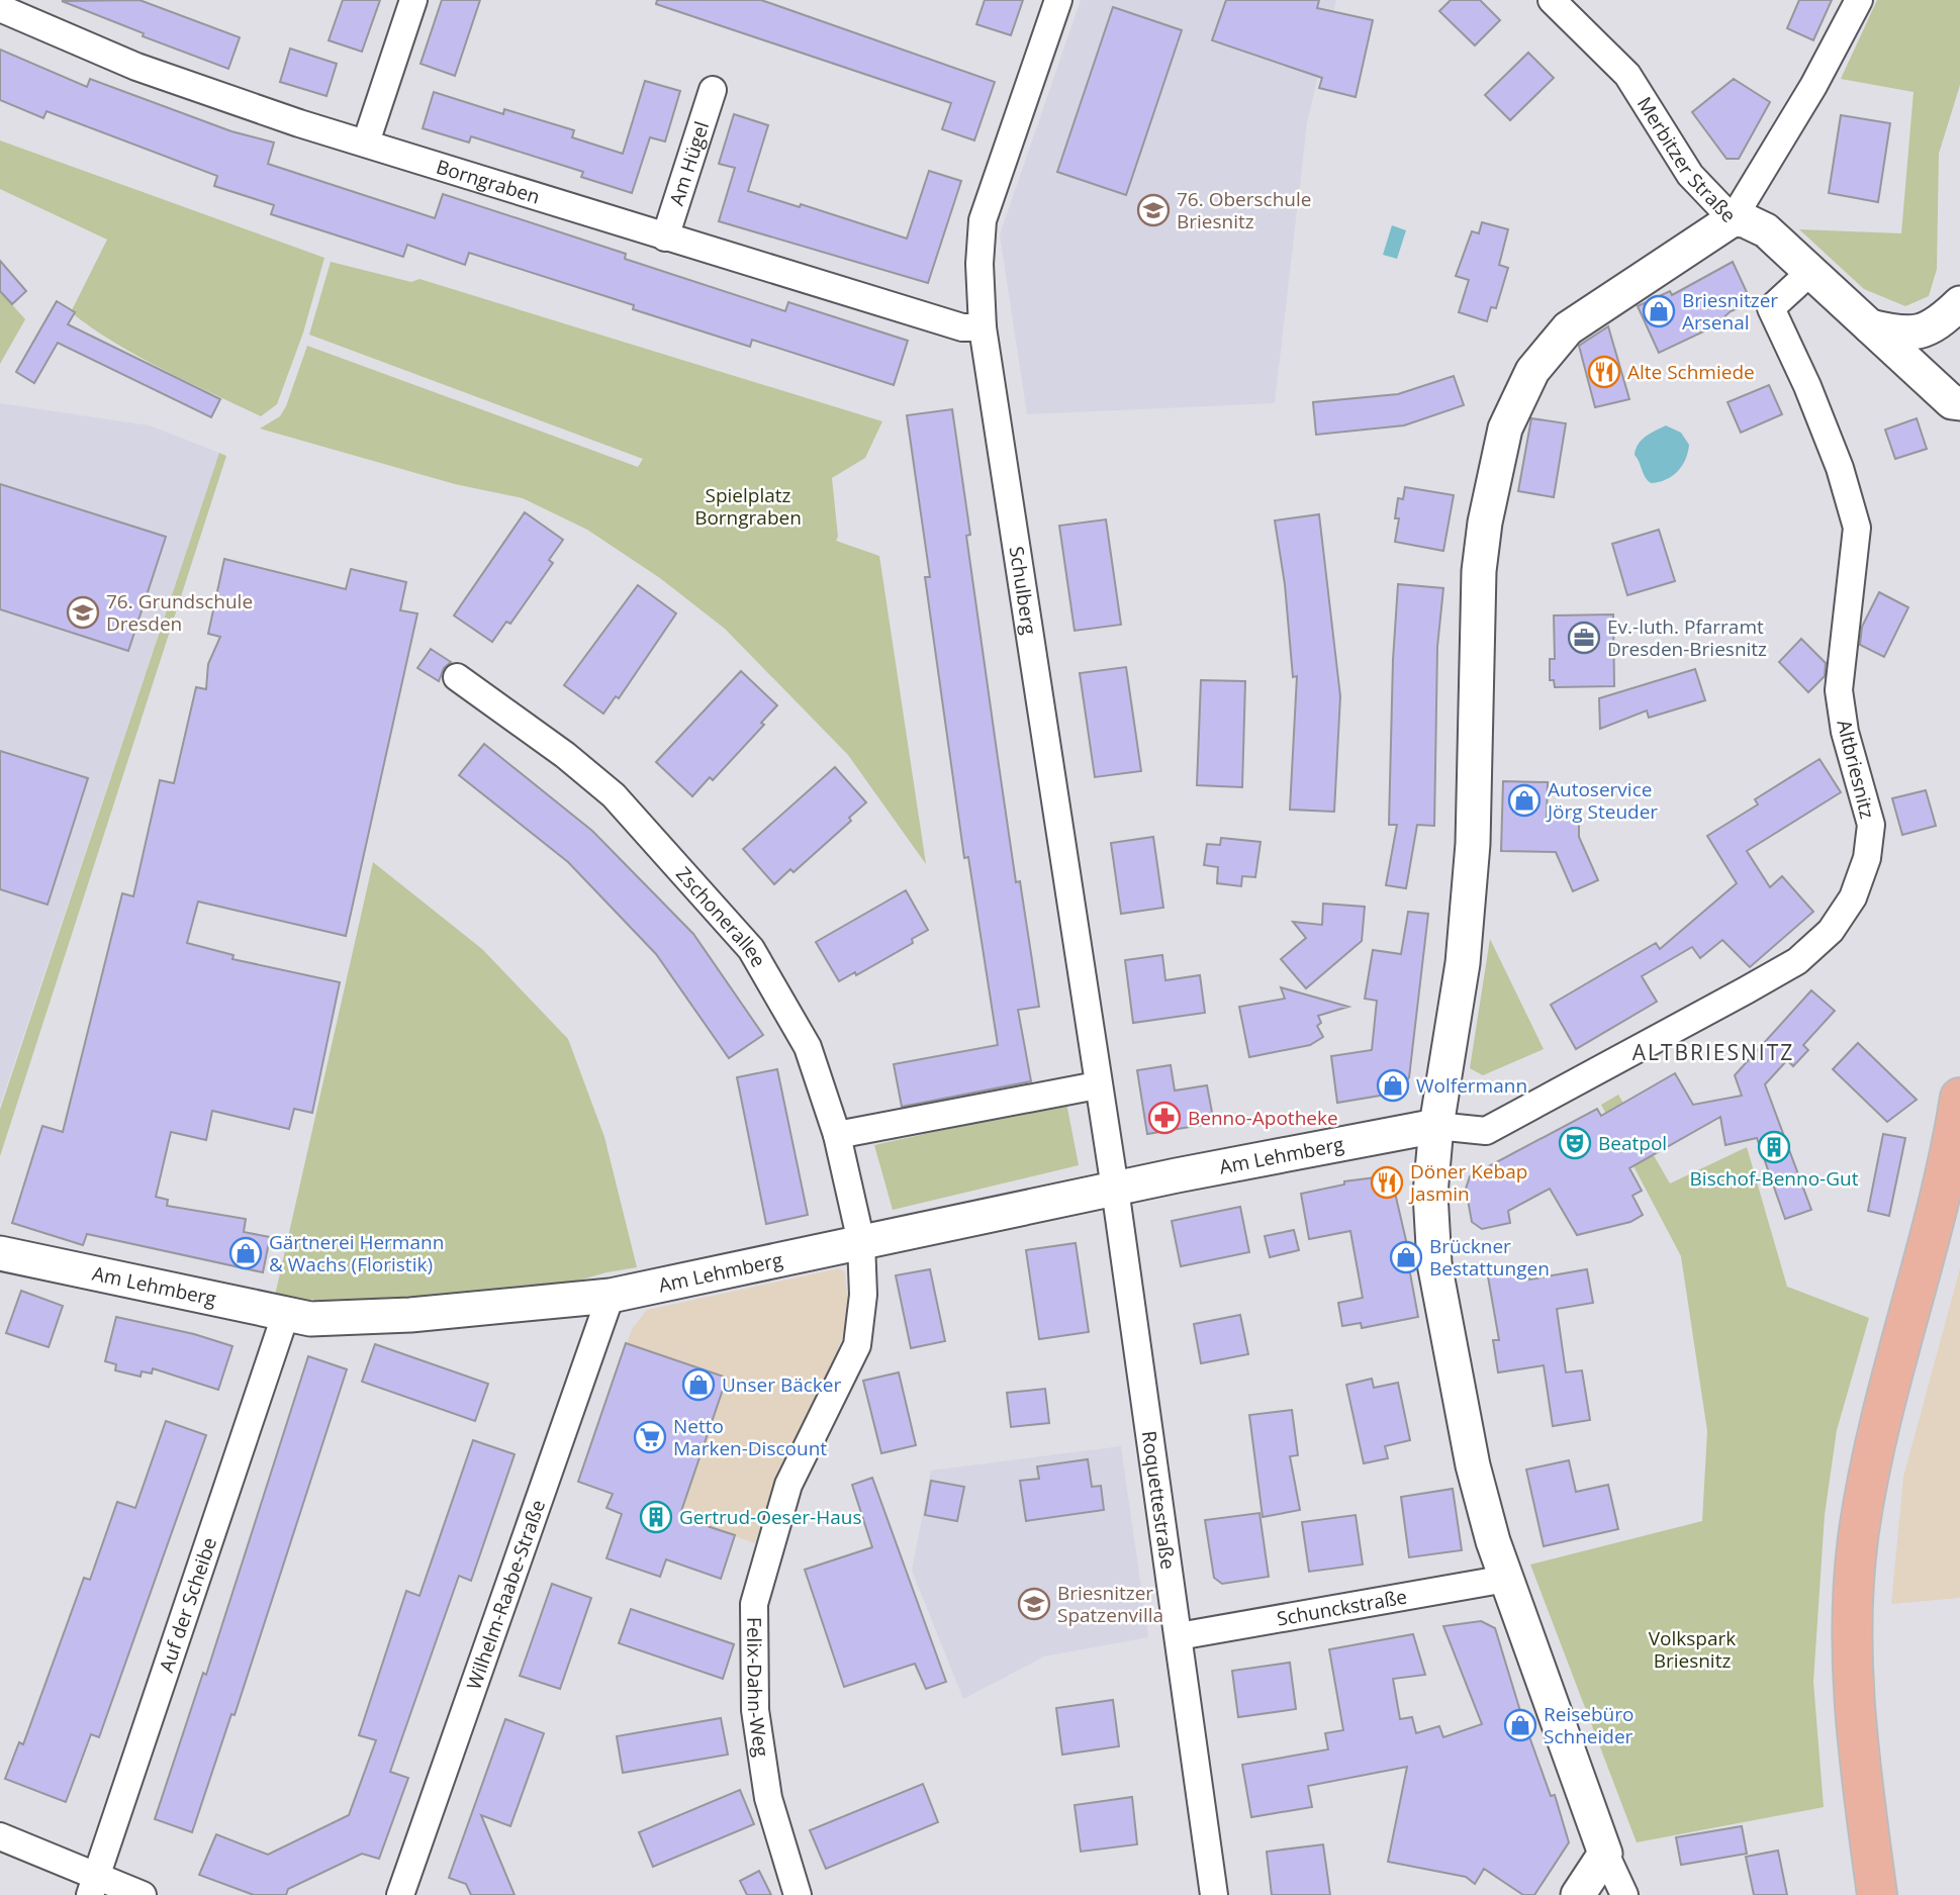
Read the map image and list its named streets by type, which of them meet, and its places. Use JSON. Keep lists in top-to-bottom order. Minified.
{"streets":{"street":["Merbitzer Straße","Am Hügel","Borngraben","Schulberg","Altbriesnitz","Zschonerallee","Am Lehmberg","Roquettestraße","Wilhelm-Raabe-Straße","Auf der Scheibe","Schunckstraße","Felix-Dahn-Weg"]},"crossings":[["Merbitzer Straße","Altbriesnitz"],["Am Hügel","Borngraben"],["Borngraben","Schulberg"],["Schulberg","Am Lehmberg"],["Schulberg","Roquettestraße"],["Altbriesnitz","Am Lehmberg"],["Zschonerallee","Am Lehmberg"],["Zschonerallee","Felix-Dahn-Weg"],["Am Lehmberg","Roquettestraße"],["Am Lehmberg","Wilhelm-Raabe-Straße"],["Am Lehmberg","Auf der Scheibe"],["Am Lehmberg","Felix-Dahn-Weg"],["Roquettestraße","Schunckstraße"]],"districts":["ALTBRIESNITZ"],"parks":["Spielplatz Borngraben","Volkspark Briesnitz"],"places":{"school or university":["76. Oberschule Briesnitz","76. Grundschule Dresden","Briesnitzer Spatzenvilla"],"shop":["Briesnitzer Arsenal","Autoservice Jörg Steuder","Wolfermann","Gärtnerei Hermann & Wachs (Floristik)","Brückner Bestattungen","Unser Bäcker","Reisebüro Schneider"],"restaurant":["Alte Schmiede","Döner Kebap Jasmin"],"office":["Ev.-luth. Pfarramt Dresden-Briesnitz"],"pharmacy":["Benno-Apotheke"],"theatre":["Beatpol"],"building":["Bischof-Benno-Gut","Gertrud-Oeser-Haus"],"supermarket":["Netto Marken-Discount"]}}
